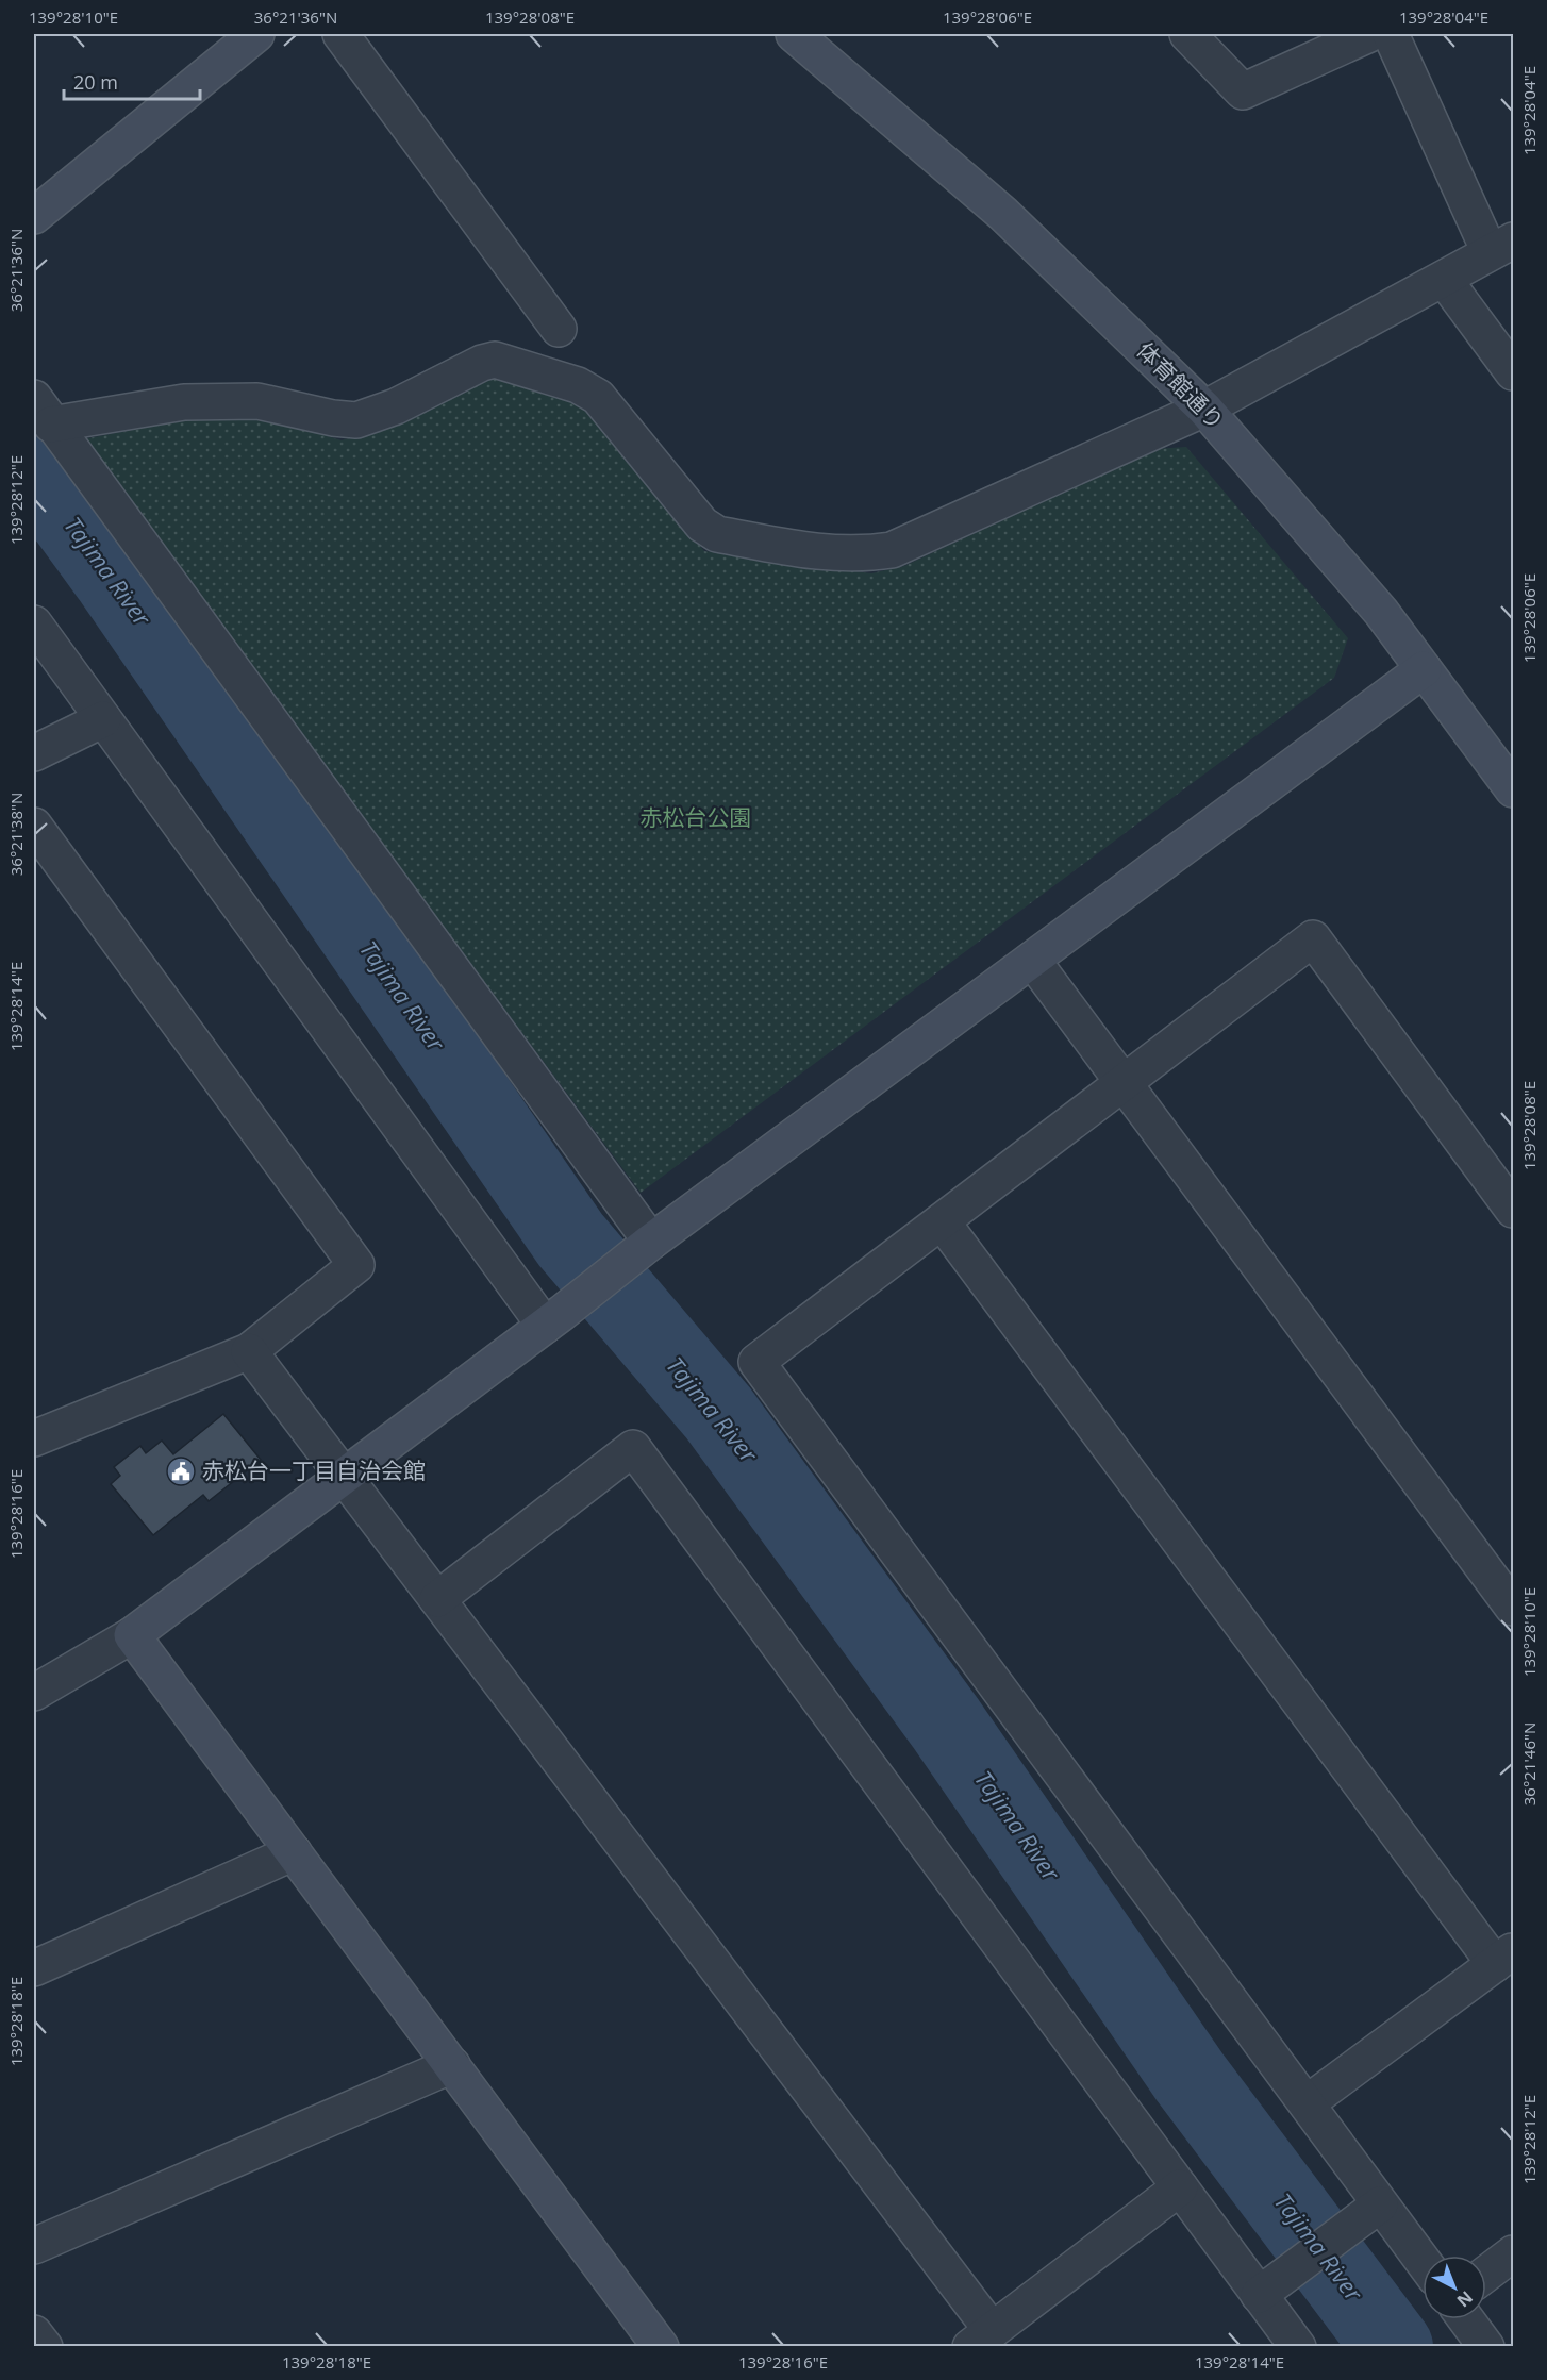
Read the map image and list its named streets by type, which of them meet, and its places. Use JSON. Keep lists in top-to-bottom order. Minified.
{"streets":{"street":["体育館通り"]},"water":["Tajima River"],"parks":["赤松台公園"],"places":{"public building":["赤松台一丁目自治会館"]},"scale_bar":"20 m","north":"bottom right","coordinates":["139°28'10\"E","36°21'36\"N","139°28'08\"E","139°28'06\"E","139°28'04\"E","139°28'12\"E","36°21'38\"N","139°28'14\"E","139°28'16\"E","36°21'46\"N","139°28'18\"E"]}
